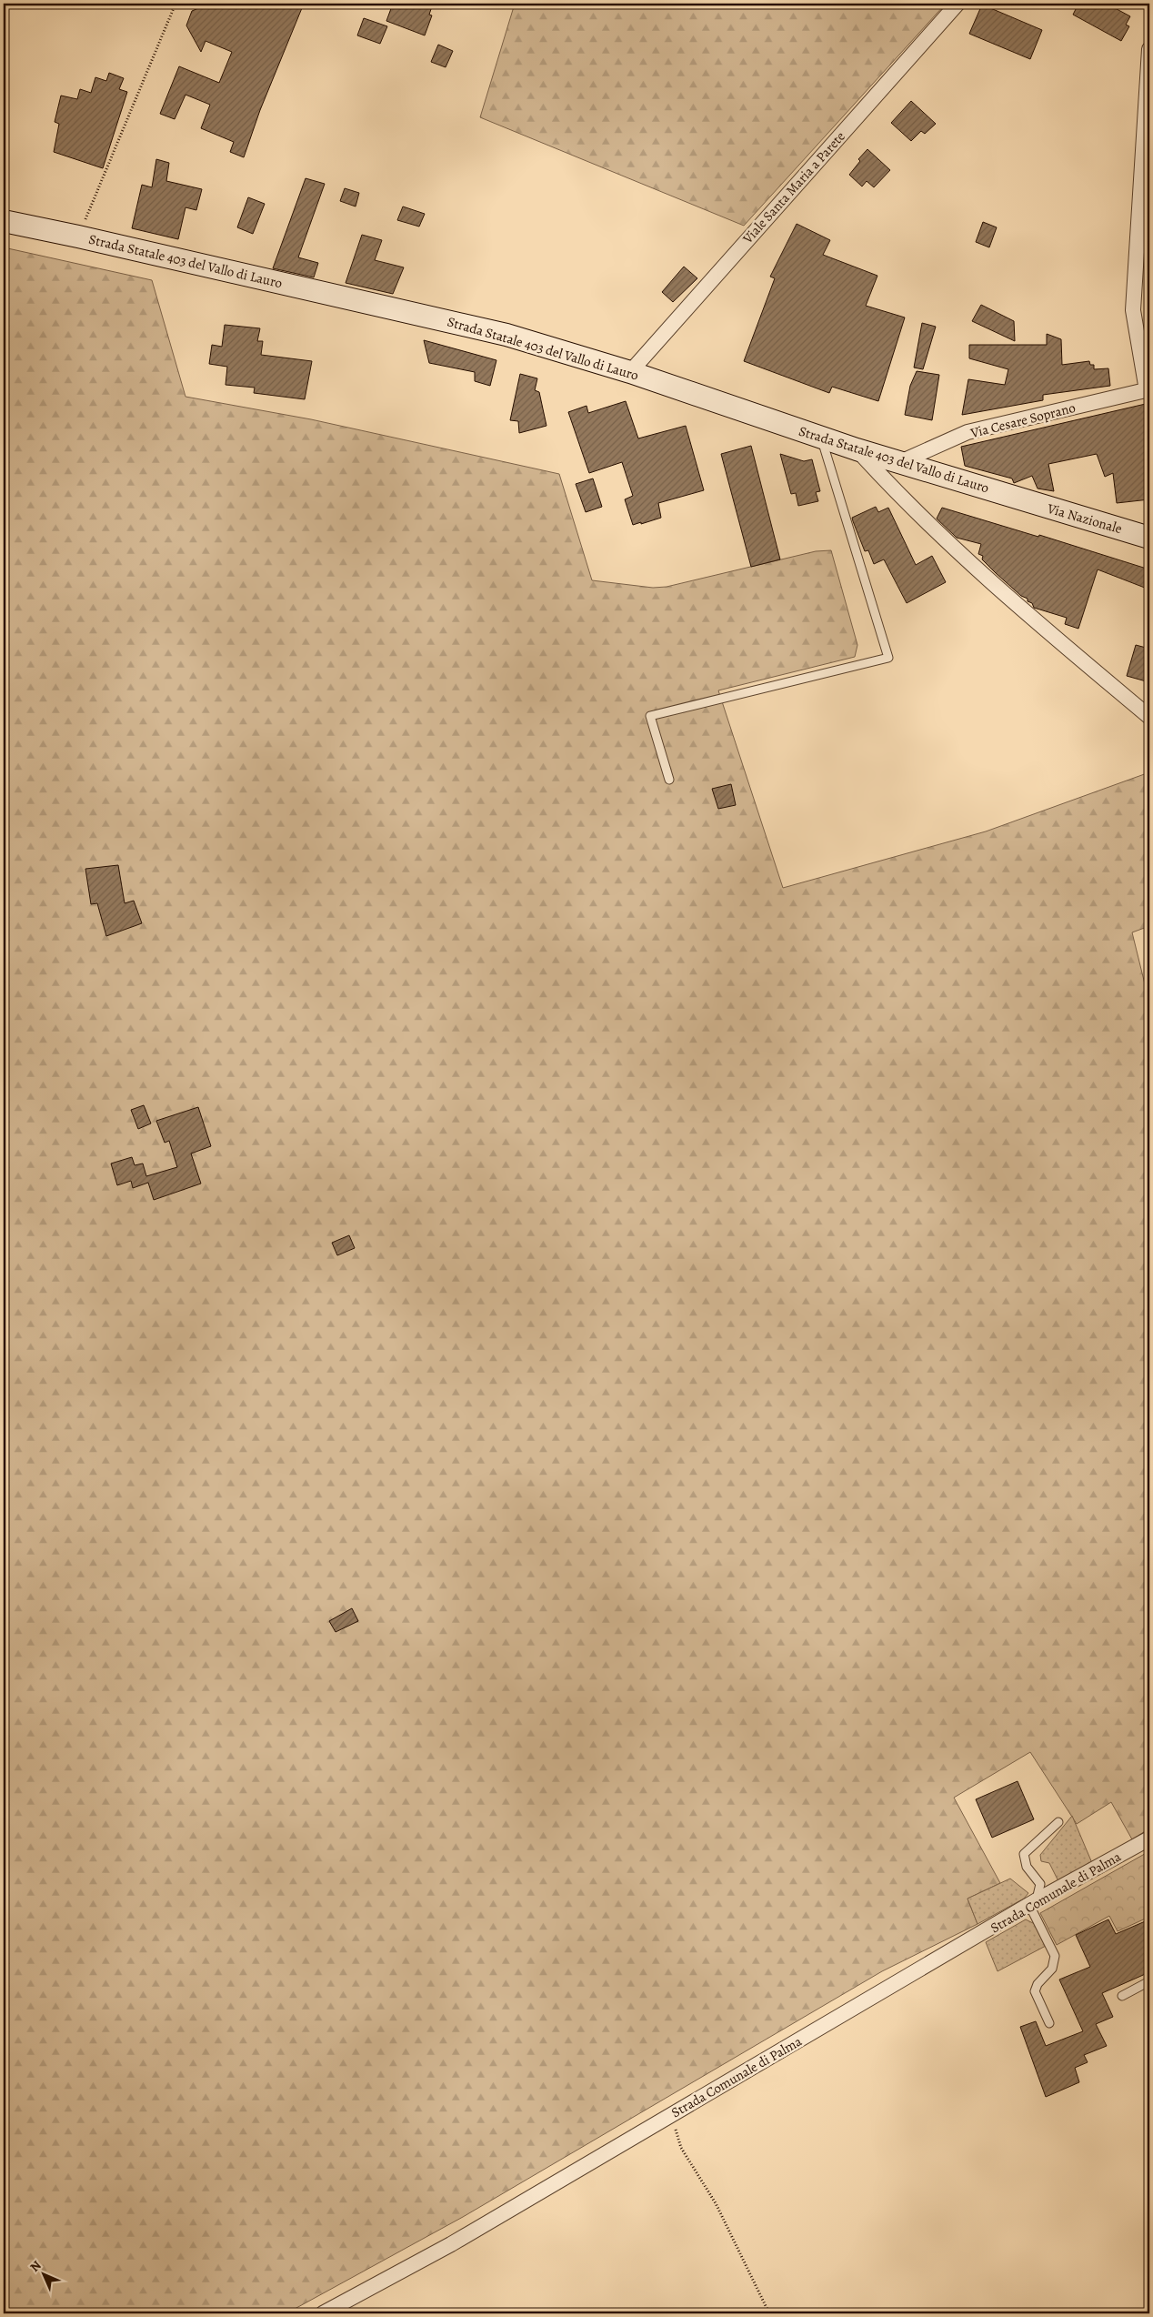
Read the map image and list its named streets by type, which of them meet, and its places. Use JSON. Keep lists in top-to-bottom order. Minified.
{"streets":{"main road":["Strada Statale 403 del Vallo di Lauro","Via Nazionale"],"street":["Viale Santa Maria a Parete","Via Cesare Soprano","Strada Comunale di Palma"]},"crossings":[["Viale Santa Maria a Parete","Strada Statale 403 del Vallo di Lauro"],["Strada Statale 403 del Vallo di Lauro","Via Cesare Soprano"],["Strada Statale 403 del Vallo di Lauro","Via Nazionale"]],"north":"top left"}
